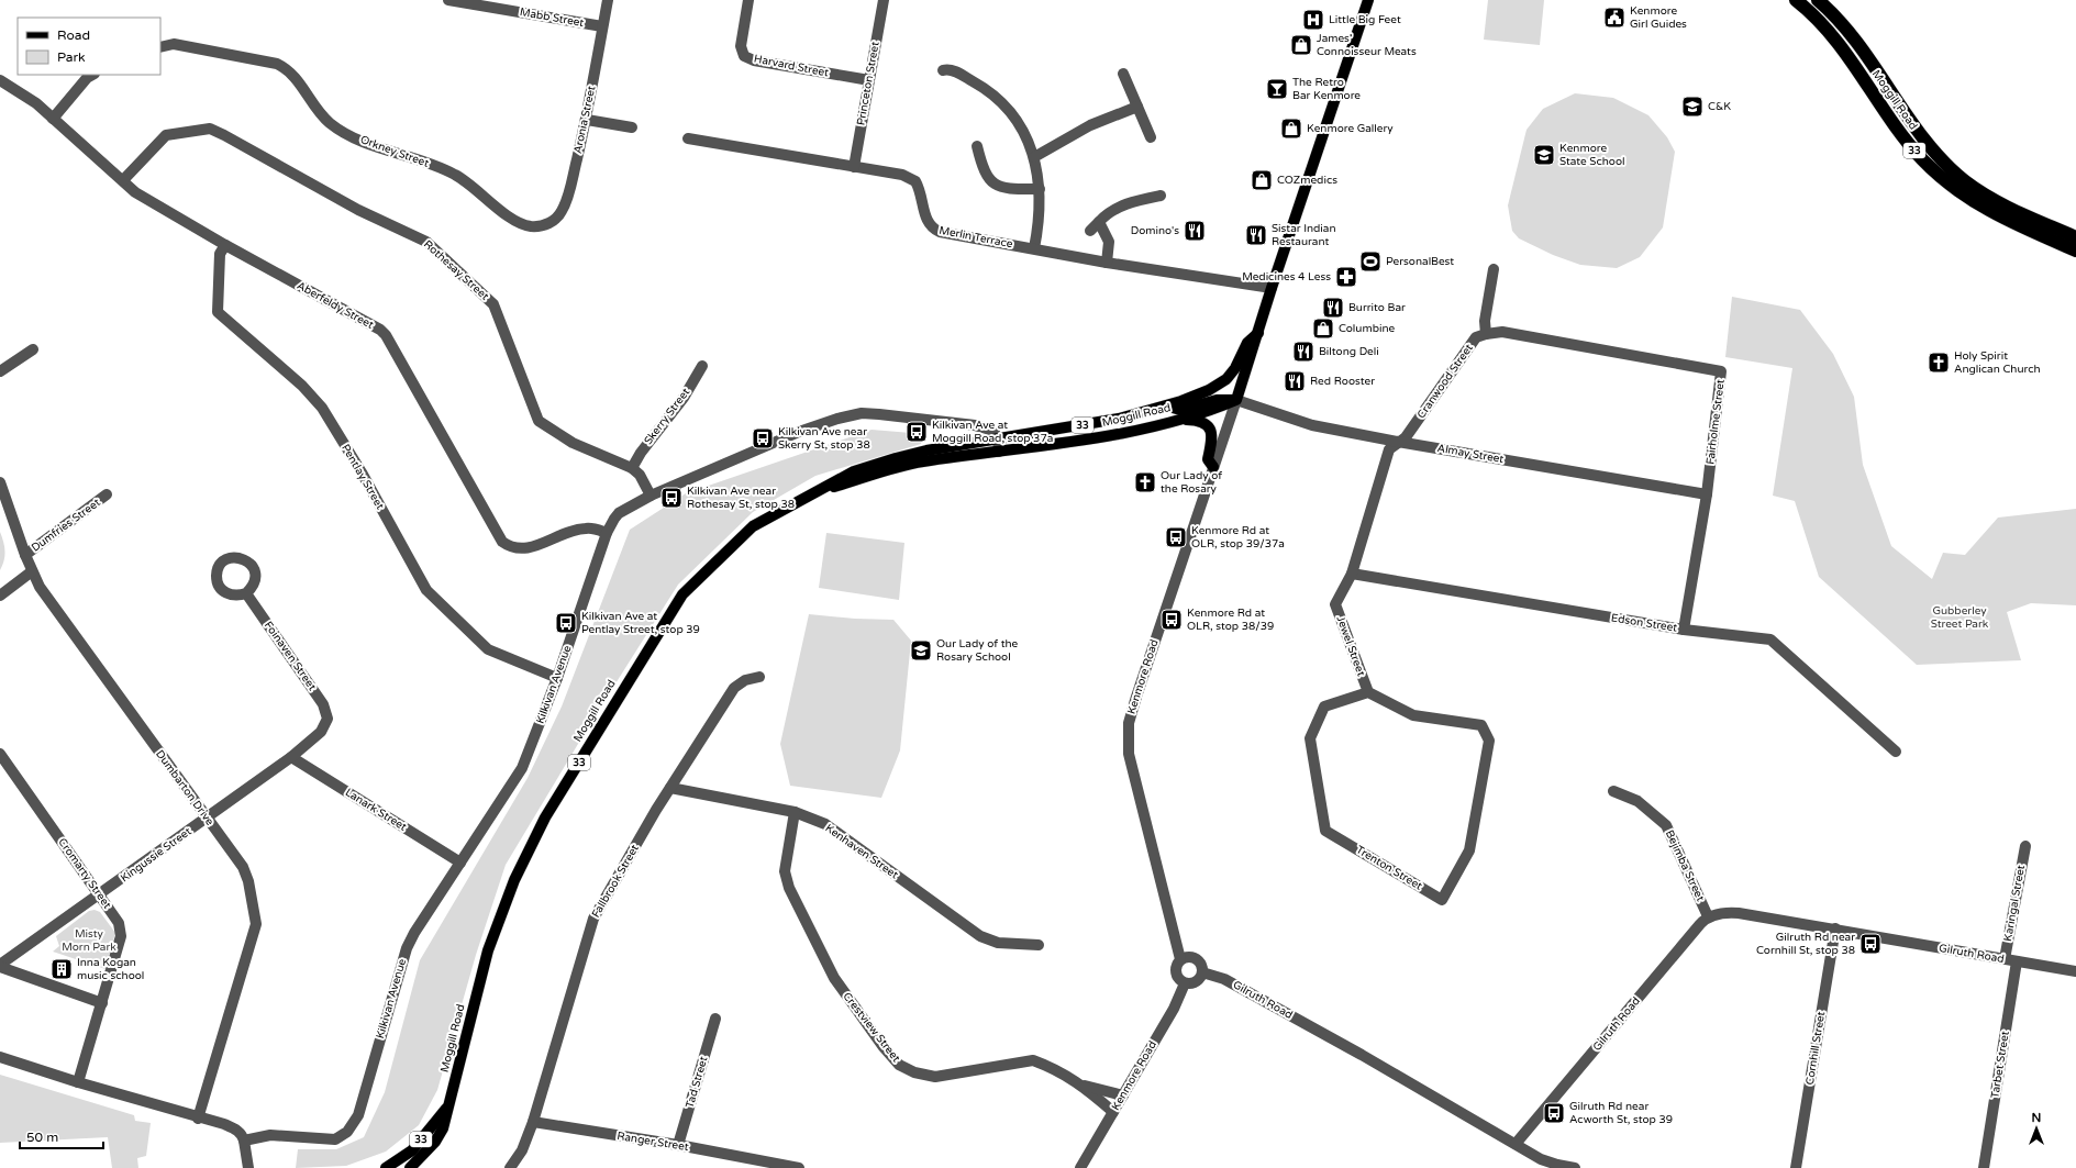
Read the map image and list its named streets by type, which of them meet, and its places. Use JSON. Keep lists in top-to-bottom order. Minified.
{"streets":{"highway":["Moggill Road","33"],"street":["Mabb Street","Harvard Street","Princeton Street","Aronia Street","Orkney Street","Merlin Terrace","Rothesay Street","Aberfeldy Street","Cranwood Street","Skerry Street","Fairholme Street","Almay Street","Pentlay Street","Dumfries Street","Edson Street","Jewel Street","Foinaven Street","Kenmore Road","Kilkivan Avenue","Dumbarton Drive","Lanark Street","Kenhaven Street","Kingussie Street","Bejimba Street","Trenton Street","Cromarty Street","Fallbrook Street","Karingal Street","Gilruth Road","Crestview Street","Cornhill Street","Tarbet Street","Tad Street","Ranger Street"]},"crossings":[["Mabb Street","Aronia Street"],["Harvard Street","Princeton Street"],["Princeton Street","Merlin Terrace"],["Moggill Road","Merlin Terrace"],["Moggill Road","Almay Street"],["Moggill Road","Kenmore Road"],["Moggill Road","Kilkivan Avenue"],["Aronia Street","Orkney Street"],["Rothesay Street","Aberfeldy Street"],["Rothesay Street","Skerry Street"],["Rothesay Street","Kilkivan Avenue"],["Aberfeldy Street","Pentlay Street"],["Aberfeldy Street","Kilkivan Avenue"],["Cranwood Street","Fairholme Street"],["Cranwood Street","Almay Street"],["Cranwood Street","Jewel Street"],["Fairholme Street","Almay Street"],["Fairholme Street","Edson Street"],["Almay Street","Jewel Street"],["Almay Street","Kenmore Road"],["Pentlay Street","Kilkivan Avenue"],["Dumfries Street","Dumbarton Drive"],["Edson Street","Jewel Street"],["Jewel Street","Trenton Street"],["Foinaven Street","Kingussie Street"],["Kenmore Road","Gilruth Road"],["Kenmore Road","Crestview Street"],["Kilkivan Avenue","Lanark Street"],["Dumbarton Drive","Kingussie Street"],["Lanark Street","Kingussie Street"],["Kenhaven Street","Fallbrook Street"],["Kenhaven Street","Crestview Street"],["Kingussie Street","Cromarty Street"],["Bejimba Street","Gilruth Road"],["Fallbrook Street","Ranger Street"],["Karingal Street","Gilruth Road"],["Gilruth Road","Cornhill Street"],["Gilruth Road","Tarbet Street"],["Tad Street","Ranger Street"]],"parks":["Gubberley Street Park","Misty Morn Park"],"places":{"public building":["Kenmore Girl Guides"],"hospital":["Little Big Feet"],"shop":["James' Connoisseur Meats","Kenmore Gallery","COZmedics","Columbine"],"bar":["The Retro Bar Kenmore"],"school or university":["C&K","Kenmore State School","Our Lady of the Rosary School"],"restaurant":["Domino's","Sistar Indian Restaurant","Burrito Bar","Biltong Deli","Red Rooster"],"sports":["PersonalBest"],"pharmacy":["Medicines 4 Less"],"church":["Holy Spirit Anglican Church","Our Lady of the Rosary"],"bus stop":["Kilkivan Ave at Moggill Road, stop 37a","Kilkivan Ave near Skerry St, stop 38","Kilkivan Ave near Rothesay St, stop 38","Kenmore Rd at OLR, stop 39/37a","Kenmore Rd at OLR, stop 38/39","Kilkivan Ave at Pentlay Street, stop 39","Gilruth Rd near Cornhill St, stop 38","Gilruth Rd near Acworth St, stop 39"],"building":["Inna Kogan music school"]},"legend":["Road","Park"],"scale_bar":"50 m","north":"top"}
